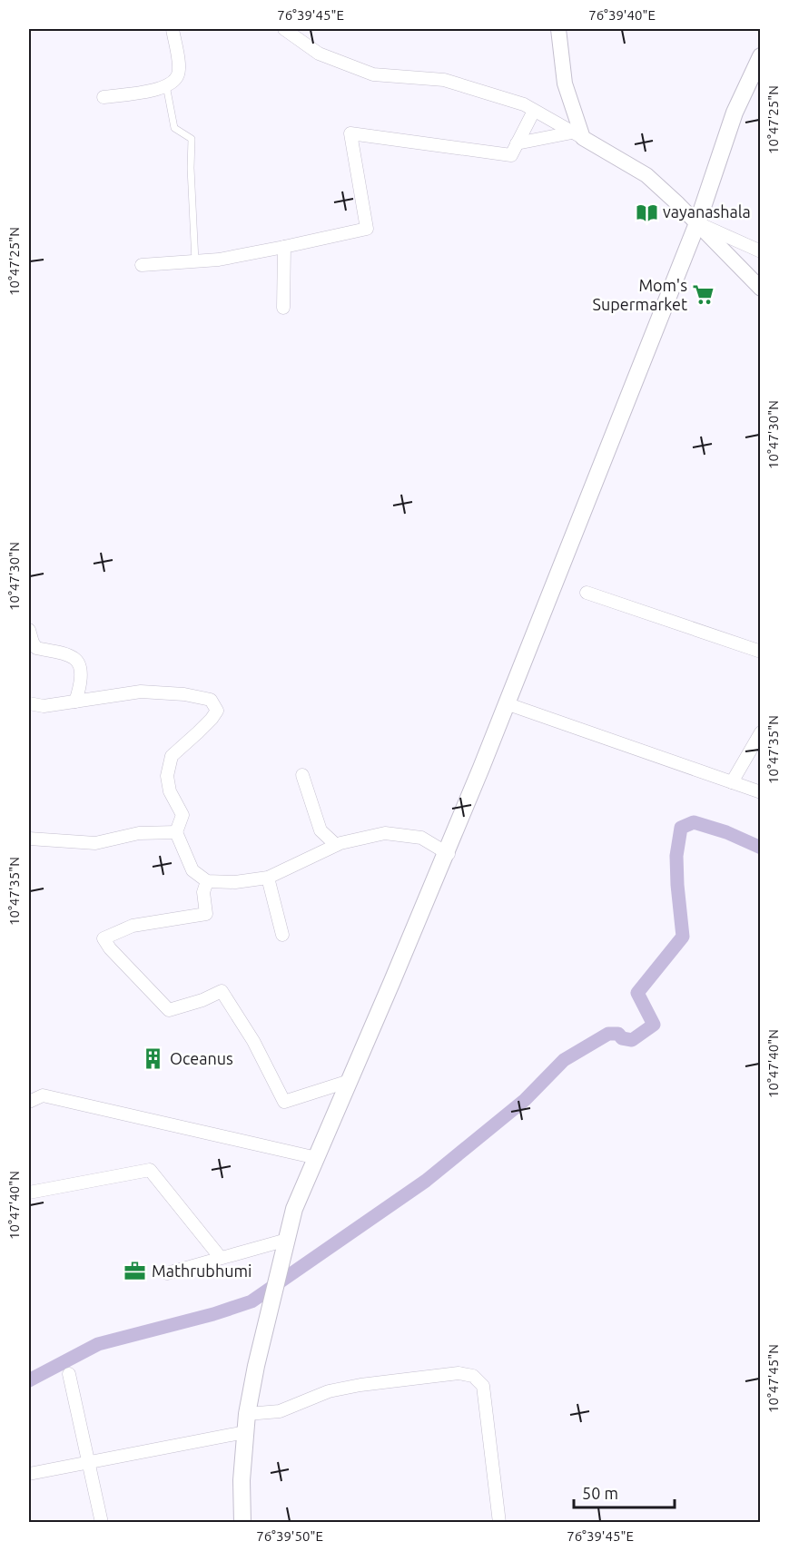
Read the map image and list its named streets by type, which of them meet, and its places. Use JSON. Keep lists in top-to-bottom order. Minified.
{"places":{"library":["vayanashala"],"supermarket":["Mom's Supermarket"],"building":["Oceanus"],"office":["Mathrubhumi"]},"scale_bar":"50 m","coordinates":["76°39'45\"E","76°39'40\"E","10°47'25\"N","10°47'30\"N","10°47'35\"N","10°47'40\"N","10°47'45\"N","76°39'50\"E"]}
